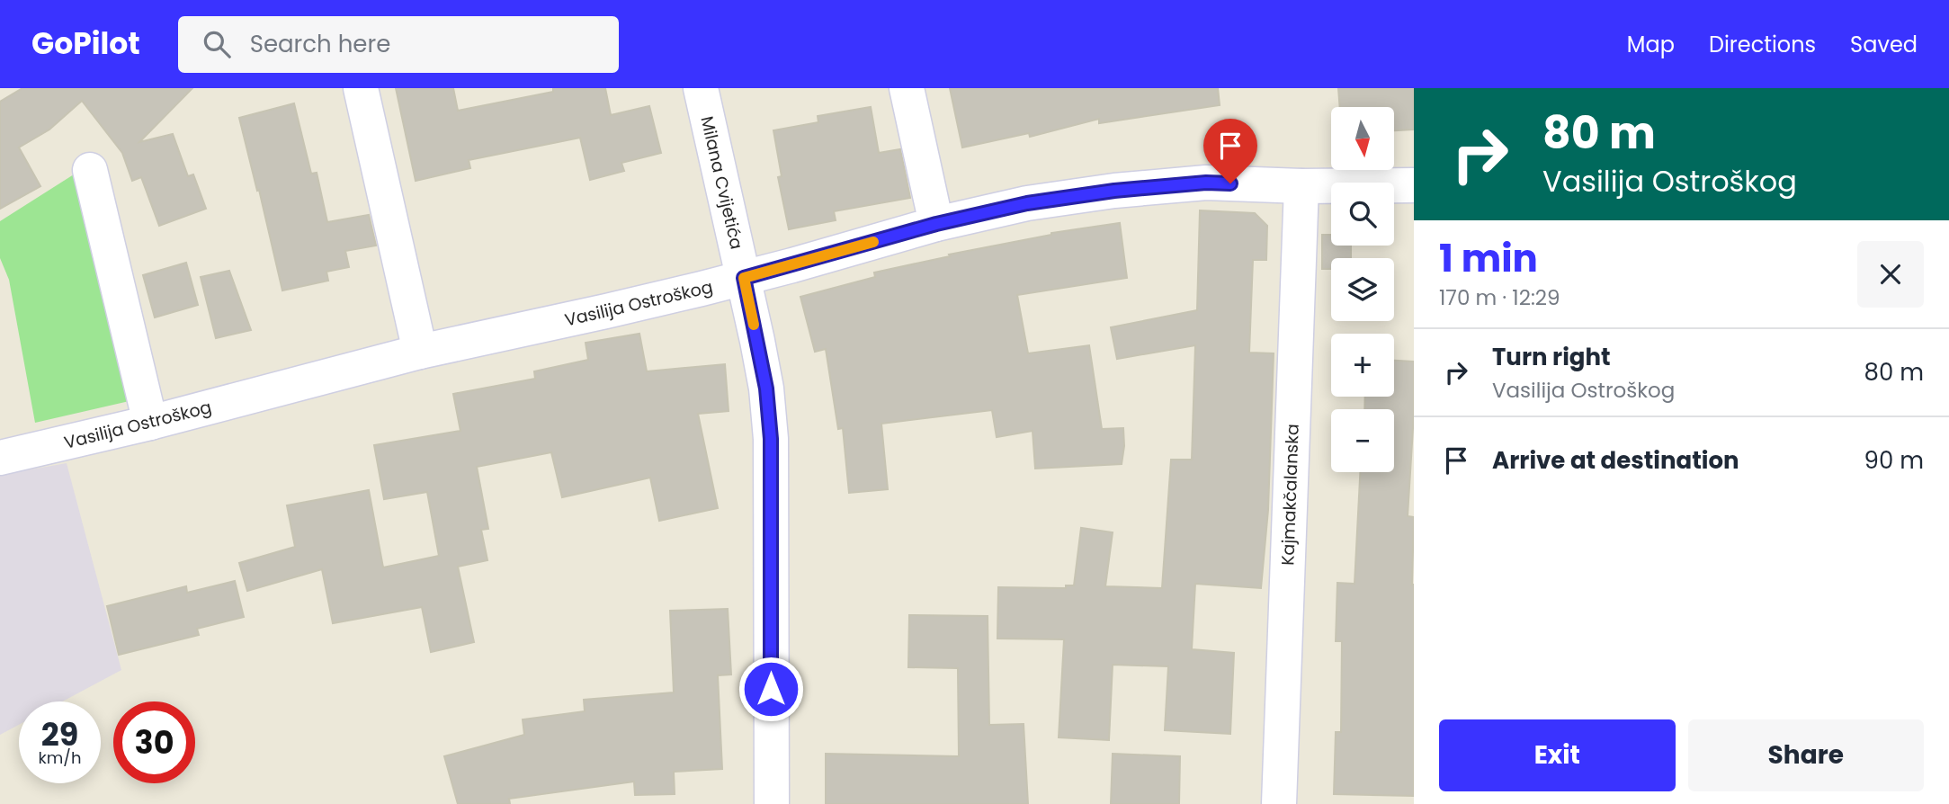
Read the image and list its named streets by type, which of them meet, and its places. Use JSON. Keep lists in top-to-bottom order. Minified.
{"streets":{"street":["Milana Cvijetića","Vasilija Ostroškog","Kajmakčalanska"]},"crossings":[["Milana Cvijetića","Vasilija Ostroškog"],["Vasilija Ostroškog","Kajmakčalanska"]],"north":"bottom","page":{"header":"GoPilot","search":"Search here","nav":["Map","Directions","Saved"],"turn":["80 m","Vasilija Ostroškog"],"map_buttons":["+","−"],"heading":["1 min","170 m · 12:29"],"list":[{"name":"Turn right","note":"Vasilija Ostroškog","value":"80 m"},{"name":"Arrive at destination","value":"90 m"}],"speed":"29 km/h","limit":"30","buttons":["Exit","Share"]}}
